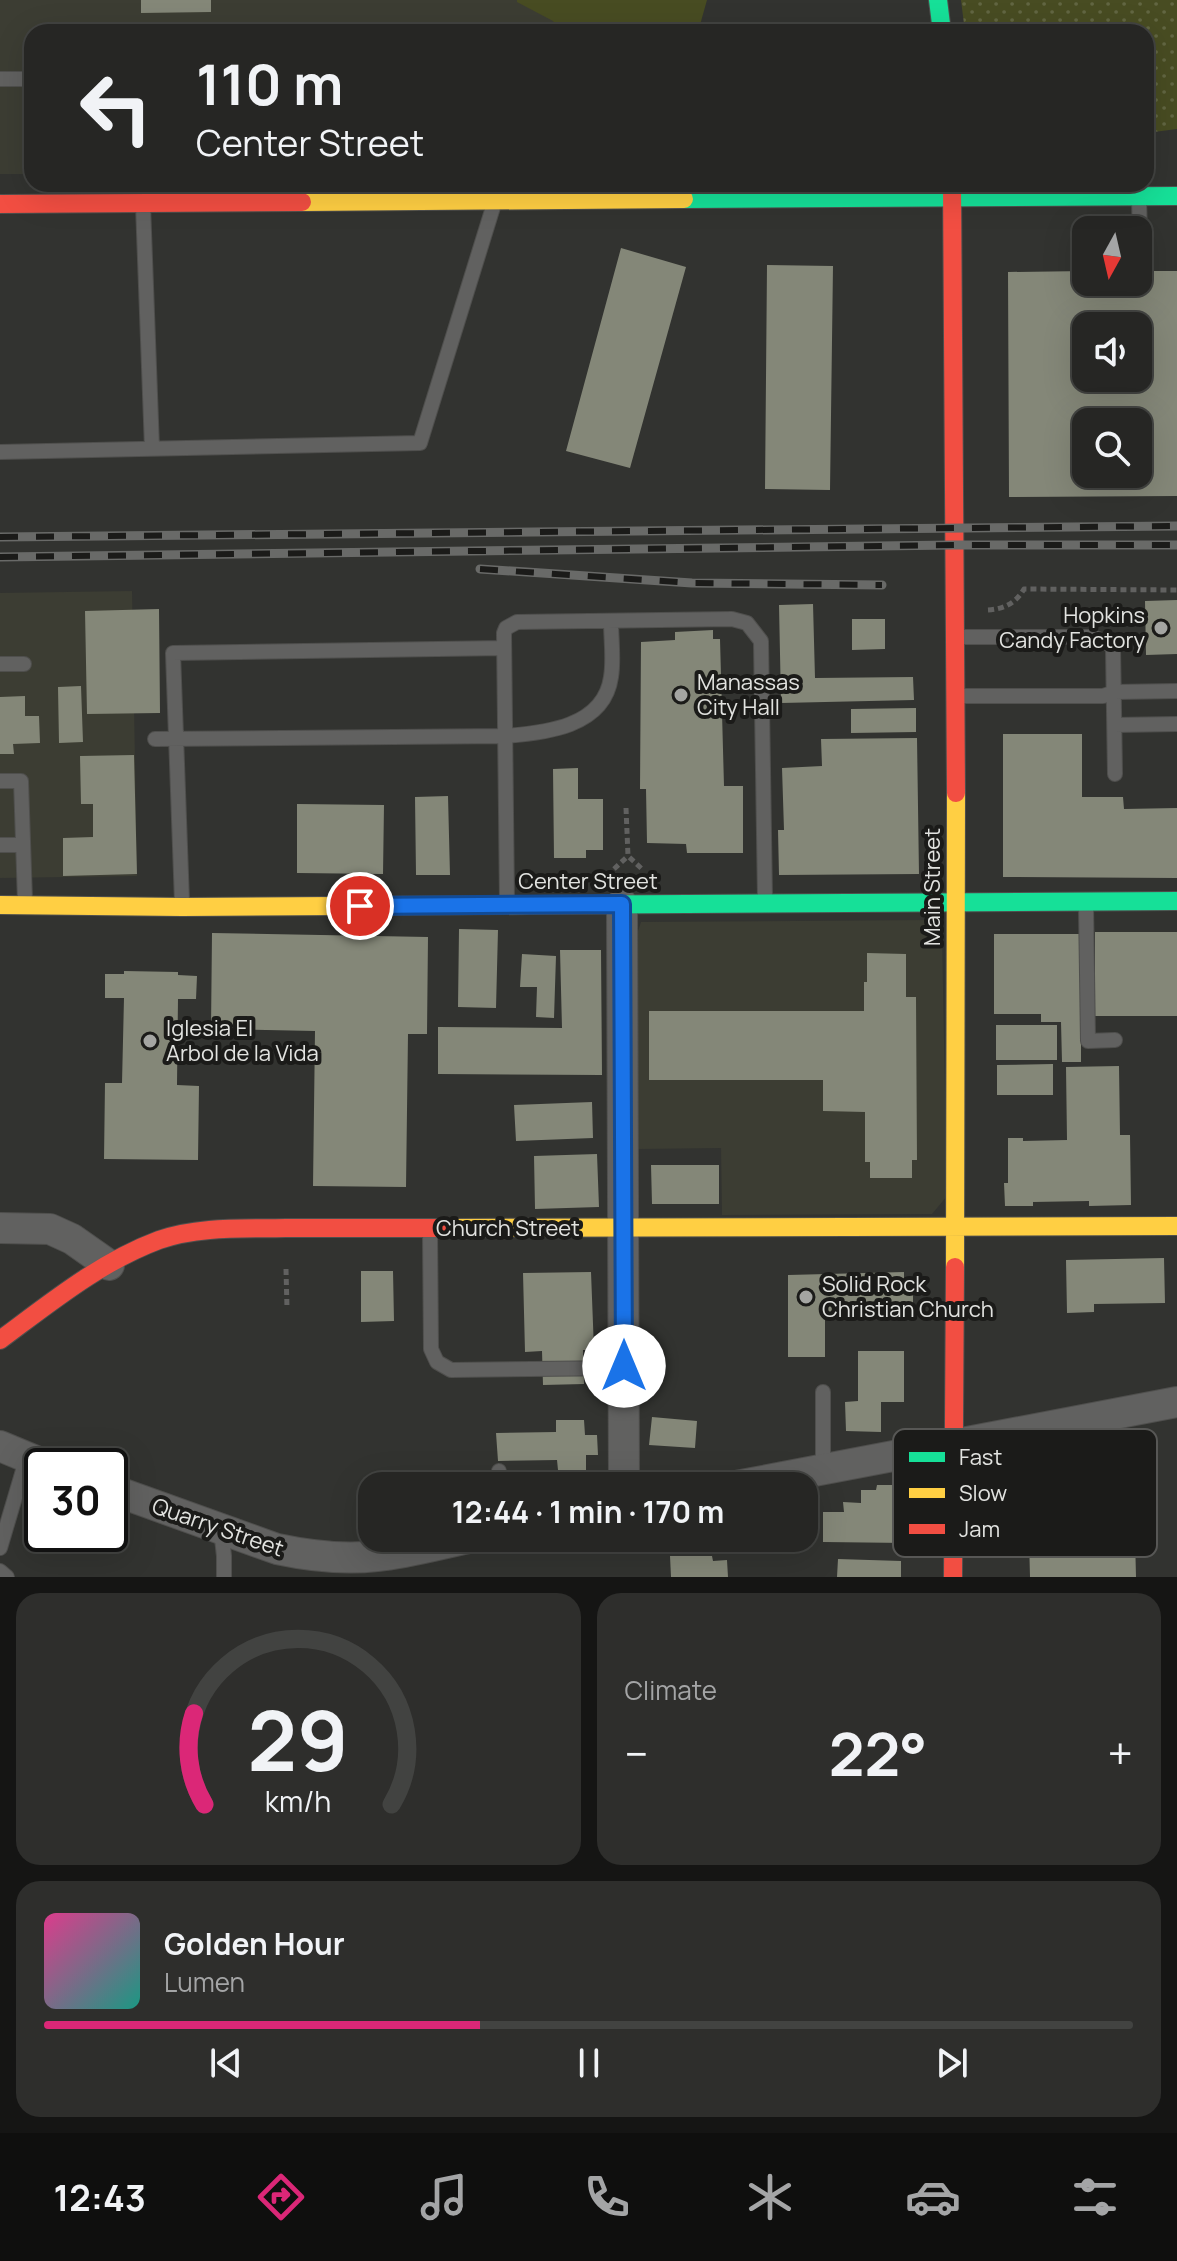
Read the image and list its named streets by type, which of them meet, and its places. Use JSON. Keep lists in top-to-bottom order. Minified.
{"streets":{"main road":["Center Street","Main Street","Church Street"],"street":["Quarry Street"]},"crossings":[["Center Street","Main Street"],["Main Street","Church Street"]],"places":["Hopkins Candy Factory","Manassas City Hall","Iglesia El Arbol de la Vida","Solid Rock Christian Church"],"legend":["Fast","Slow","Jam"],"north":"bottom","page":{"turn":["110 m","Center Street"],"limit":"30","trip":"12:44 · 1 min · 170 m","tile":"Climate","heat":["−","22°","+"],"song":["Golden Hour","Lumen"],"tabs":"12:43","gauge":["29","km/h"]}}
